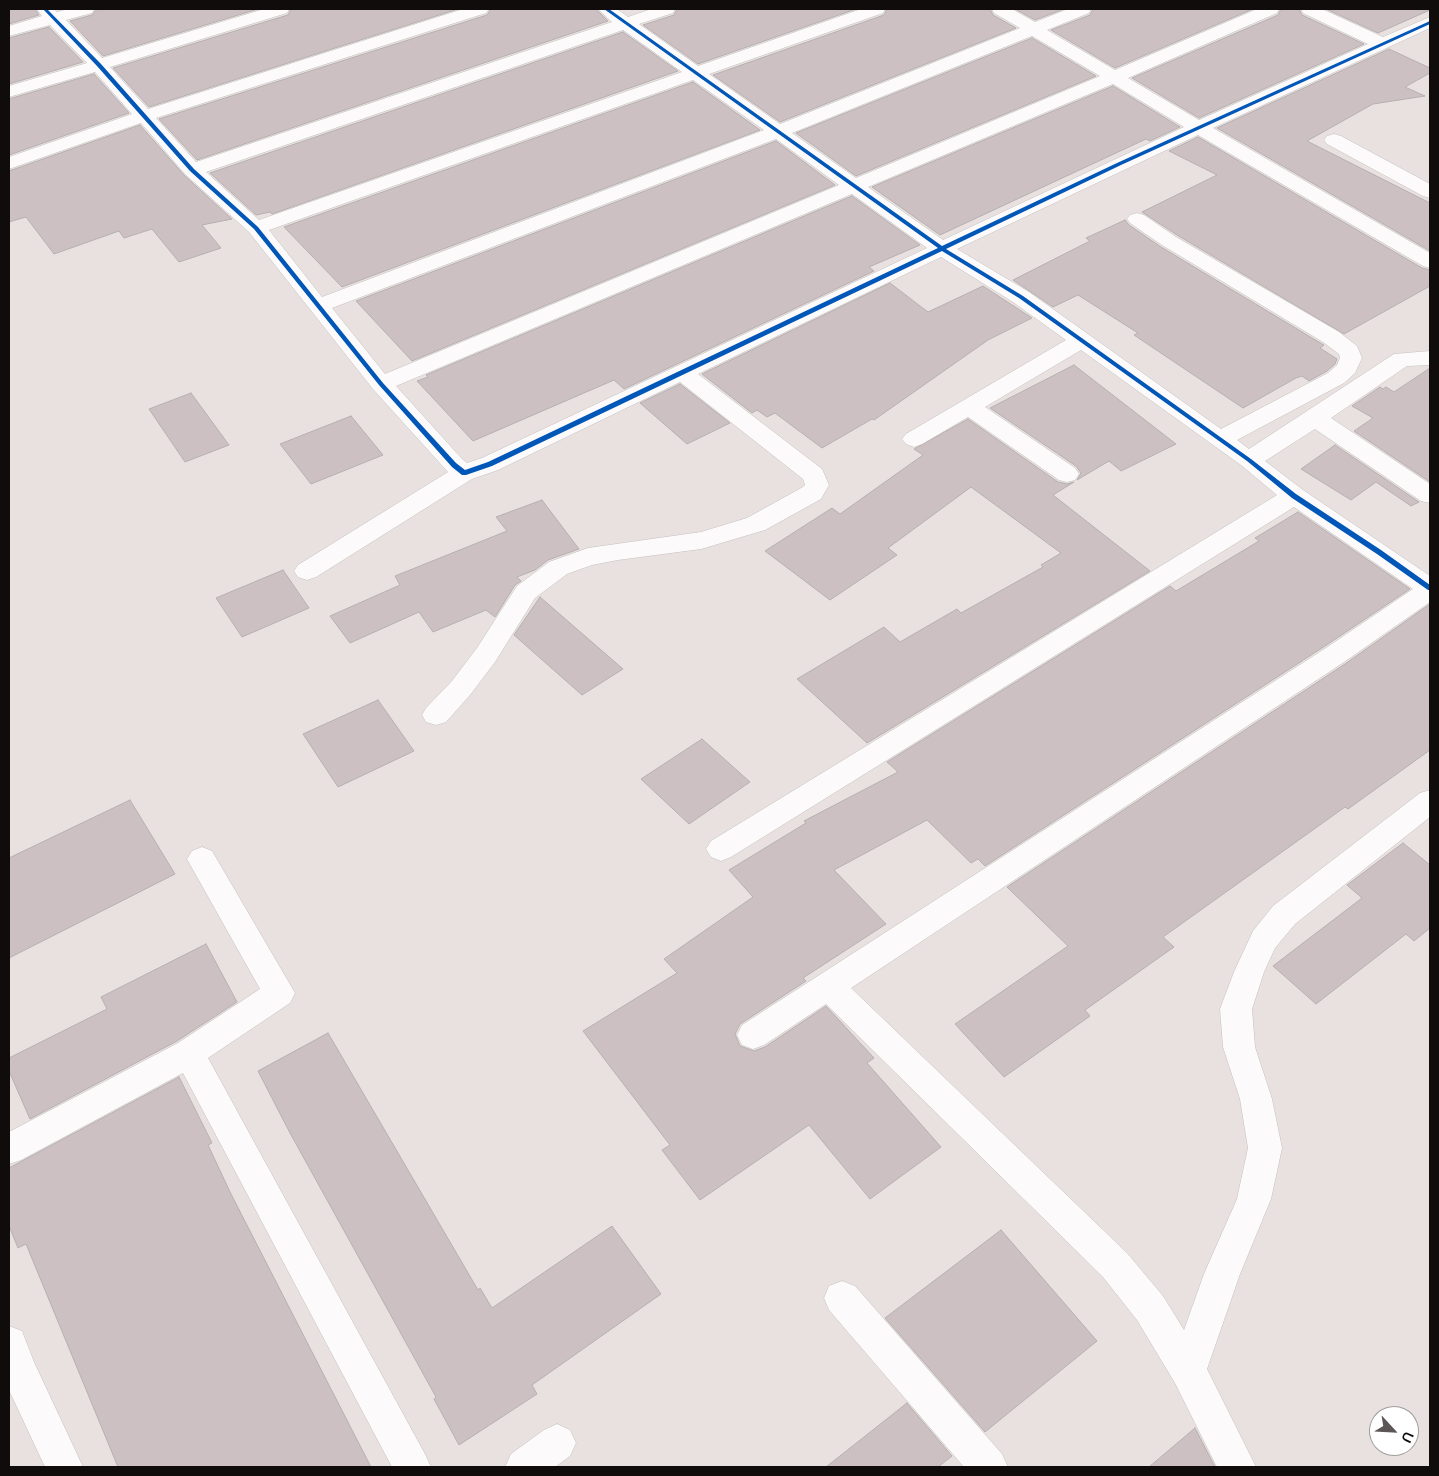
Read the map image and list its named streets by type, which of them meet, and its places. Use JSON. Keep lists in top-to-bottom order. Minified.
{"north":"bottom right"}
